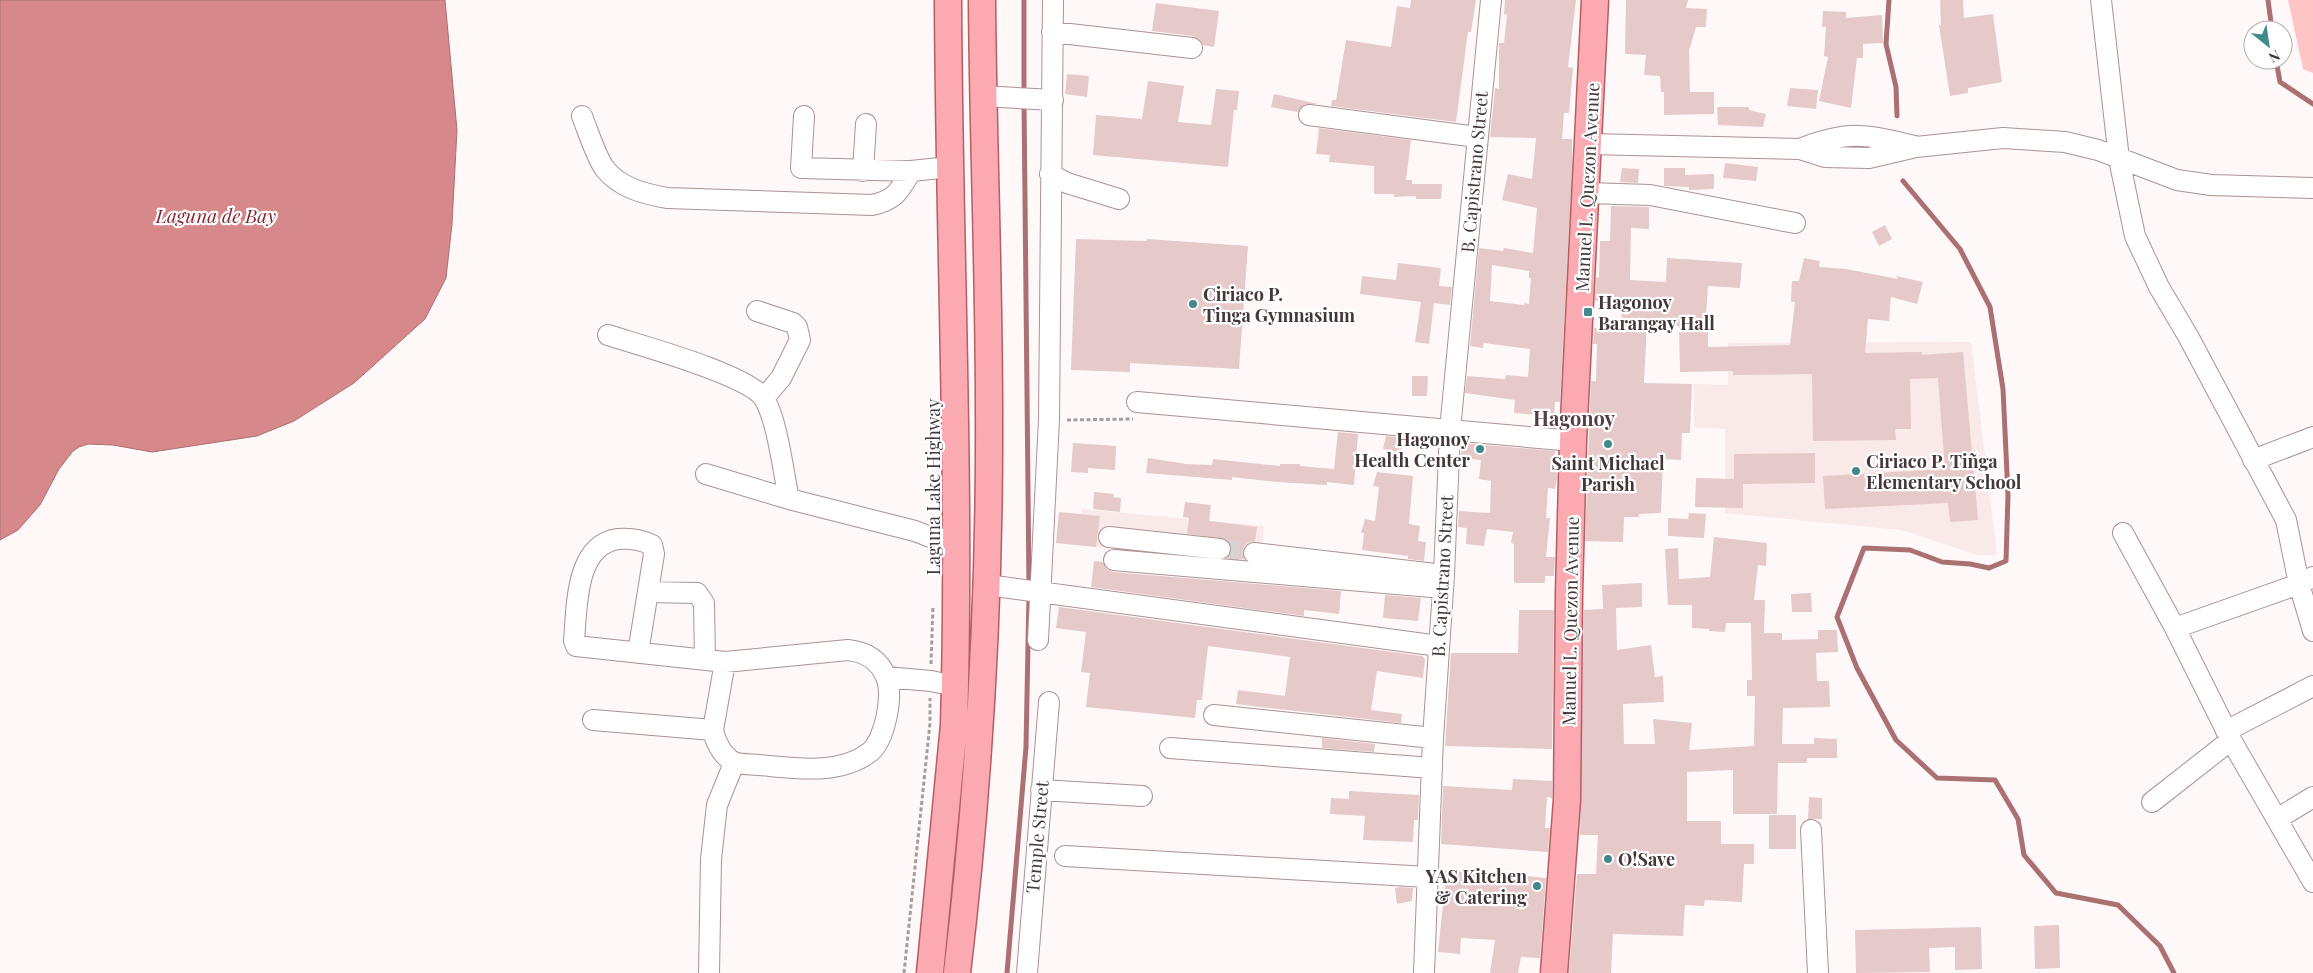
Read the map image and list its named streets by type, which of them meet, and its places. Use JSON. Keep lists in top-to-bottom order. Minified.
{"streets":{"main road":["Manuel L. Quezon Avenue","Laguna Lake Highway"],"street":["B. Capistrano Street","Temple Street"]},"districts":["Hagonoy"],"water":["Laguna de Bay"],"places":{"other":["Ciriaco P. Tinga Gymnasium","Saint Michael Parish","Hagonoy Health Center","Ciriaco P. Tiñga Elementary School","O!Save","YAS Kitchen & Catering"],"transit":["Hagonoy Barangay Hall"]},"north":"bottom right"}
